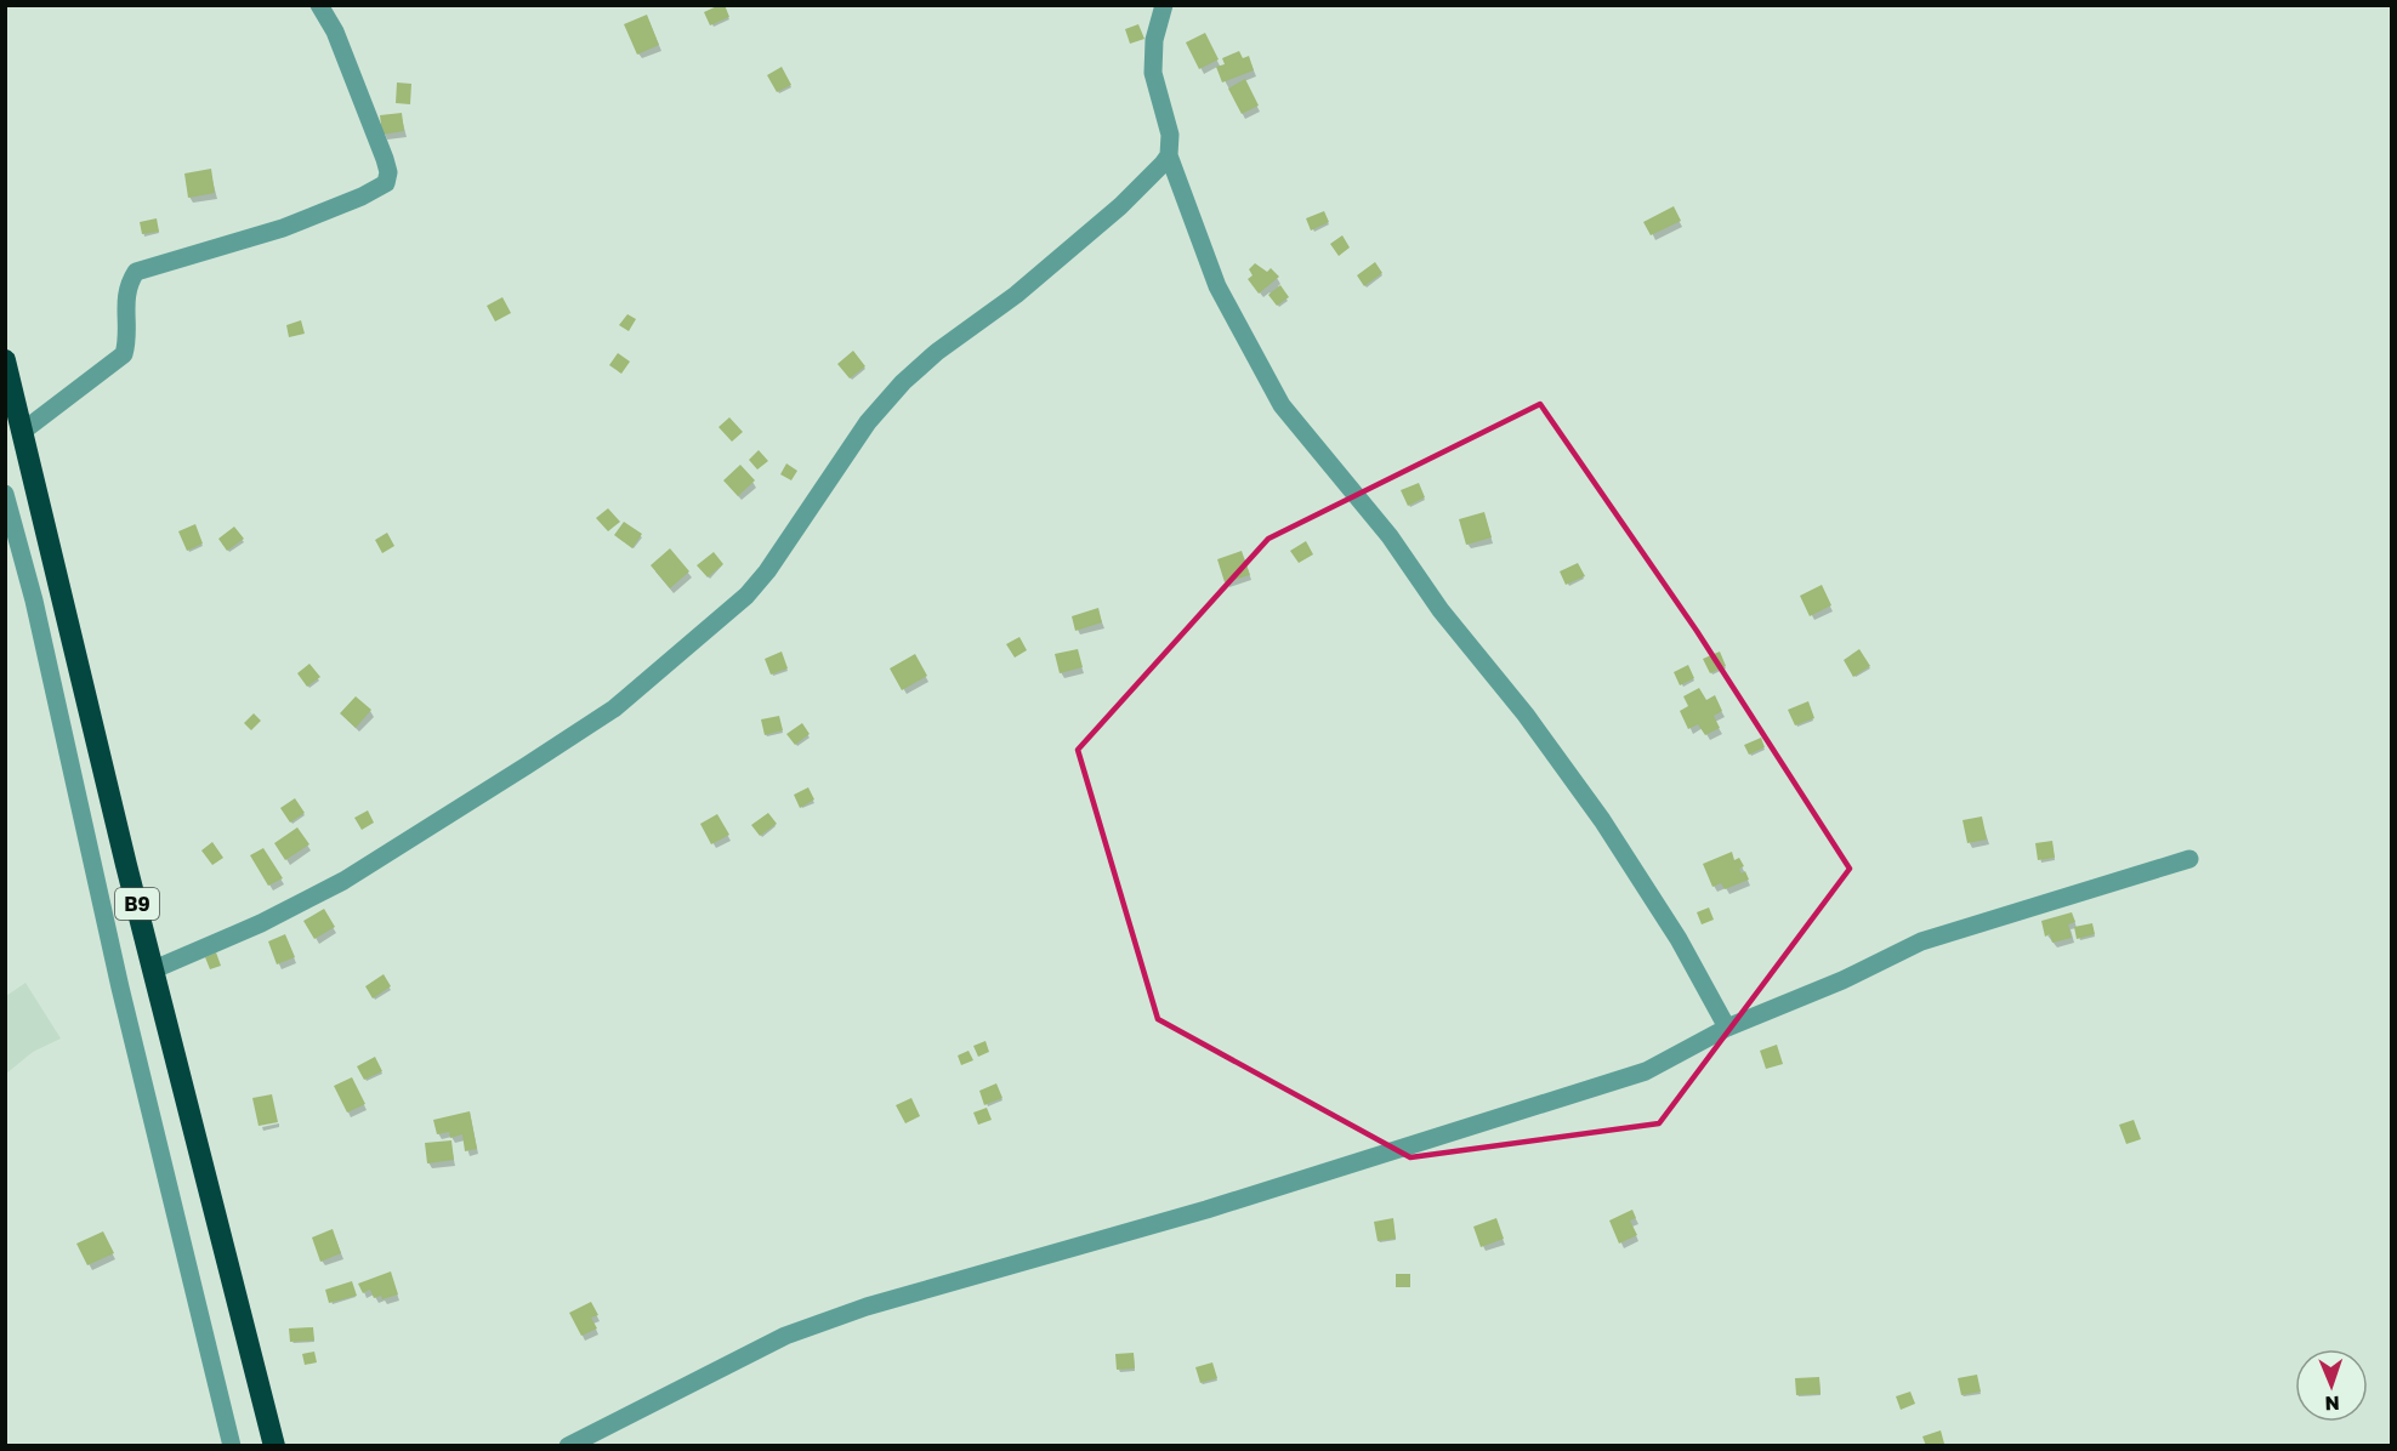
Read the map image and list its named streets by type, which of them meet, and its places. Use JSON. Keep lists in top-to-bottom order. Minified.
{"streets":{"highway":["B9"]},"north":"bottom"}
